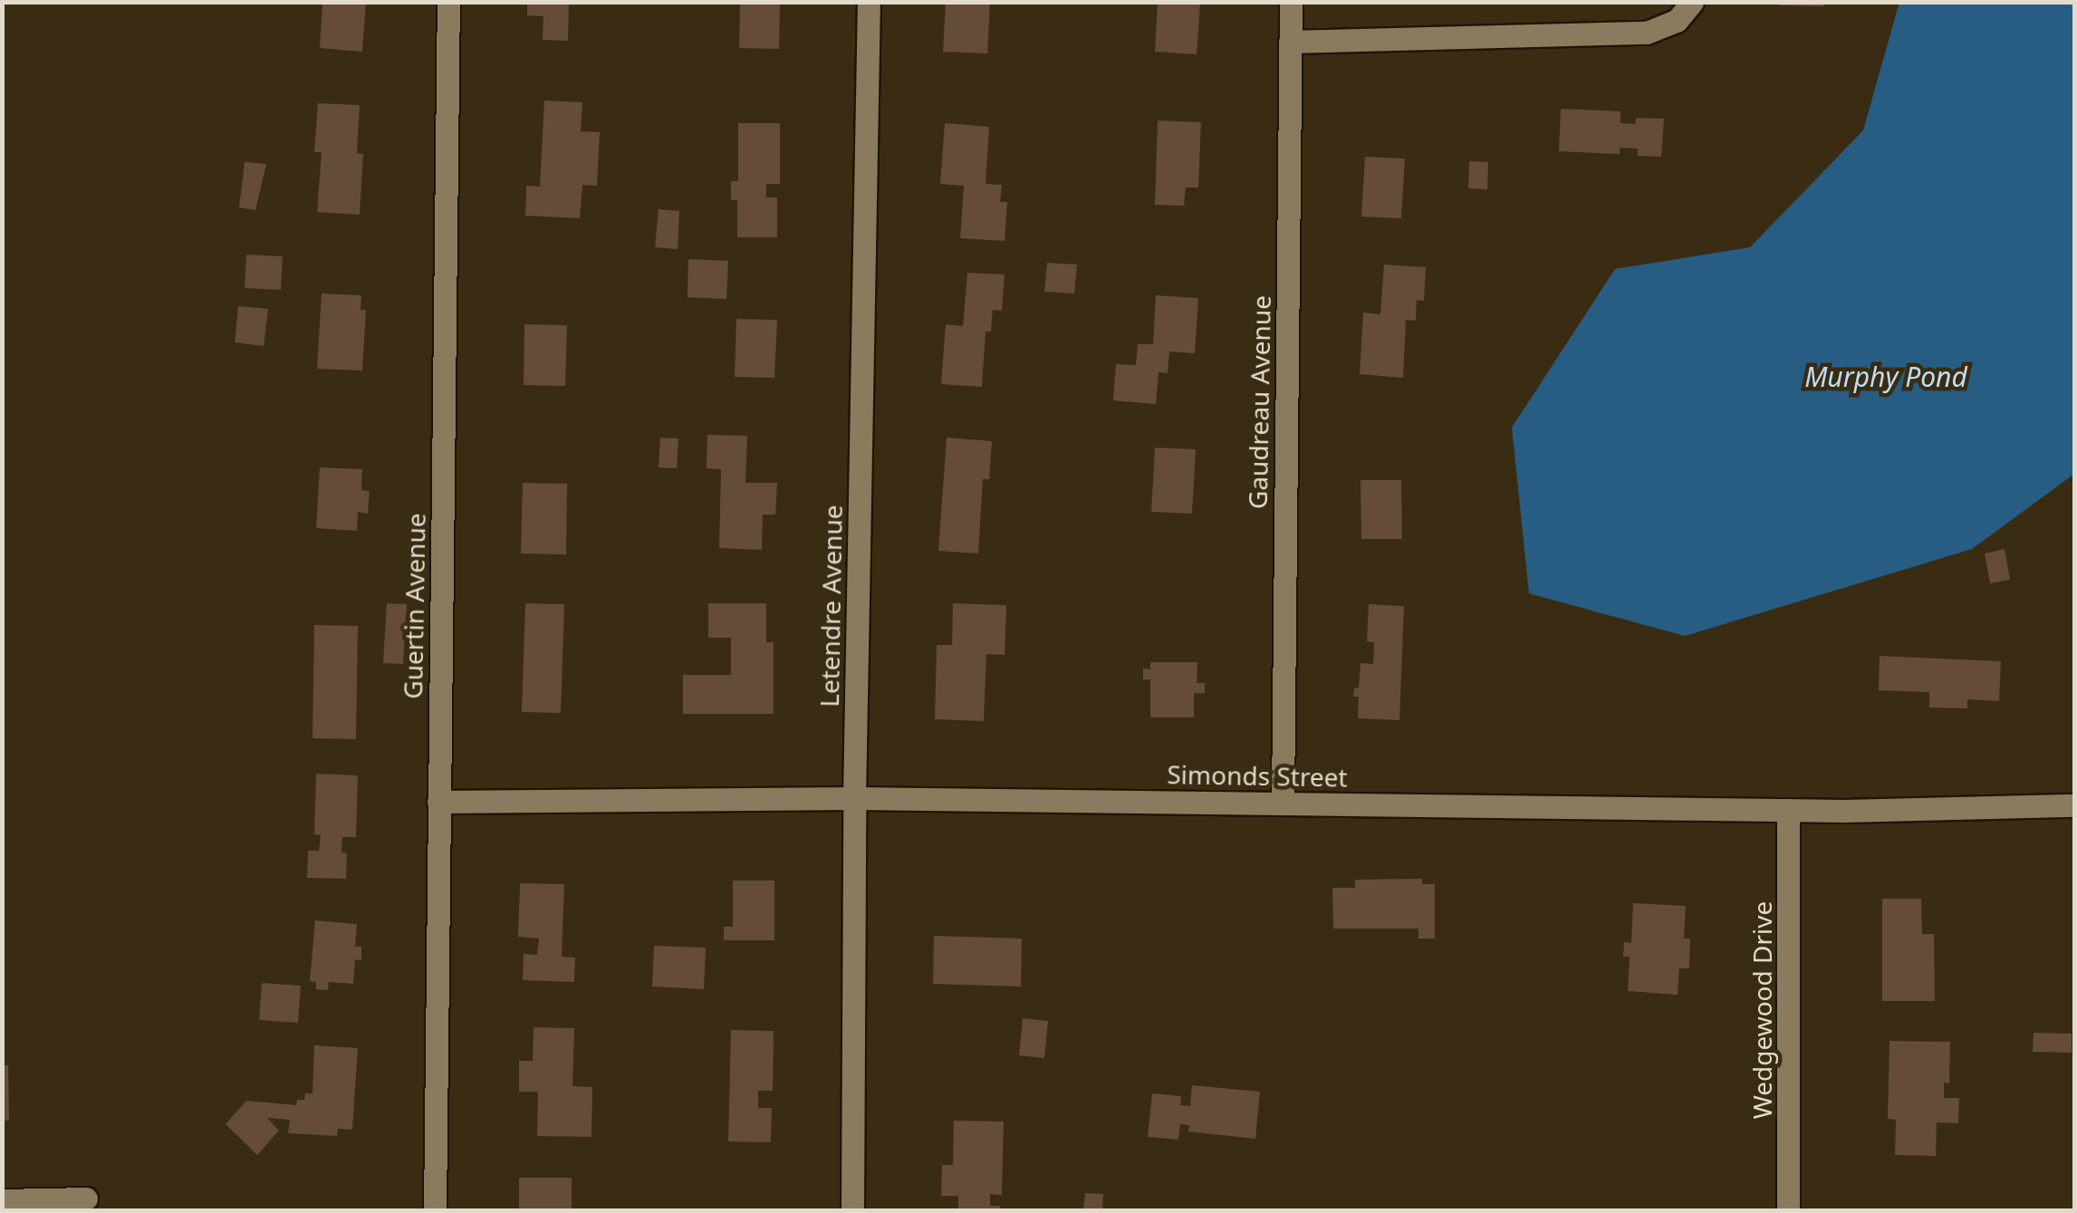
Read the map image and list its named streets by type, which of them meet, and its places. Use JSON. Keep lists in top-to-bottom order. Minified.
{"streets":{"street":["Gaudreau Avenue","Guertin Avenue","Letendre Avenue","Simonds Street","Wedgewood Drive"]},"crossings":[["Gaudreau Avenue","Simonds Street"],["Guertin Avenue","Simonds Street"],["Letendre Avenue","Simonds Street"],["Simonds Street","Wedgewood Drive"]],"water":["Murphy Pond"]}
